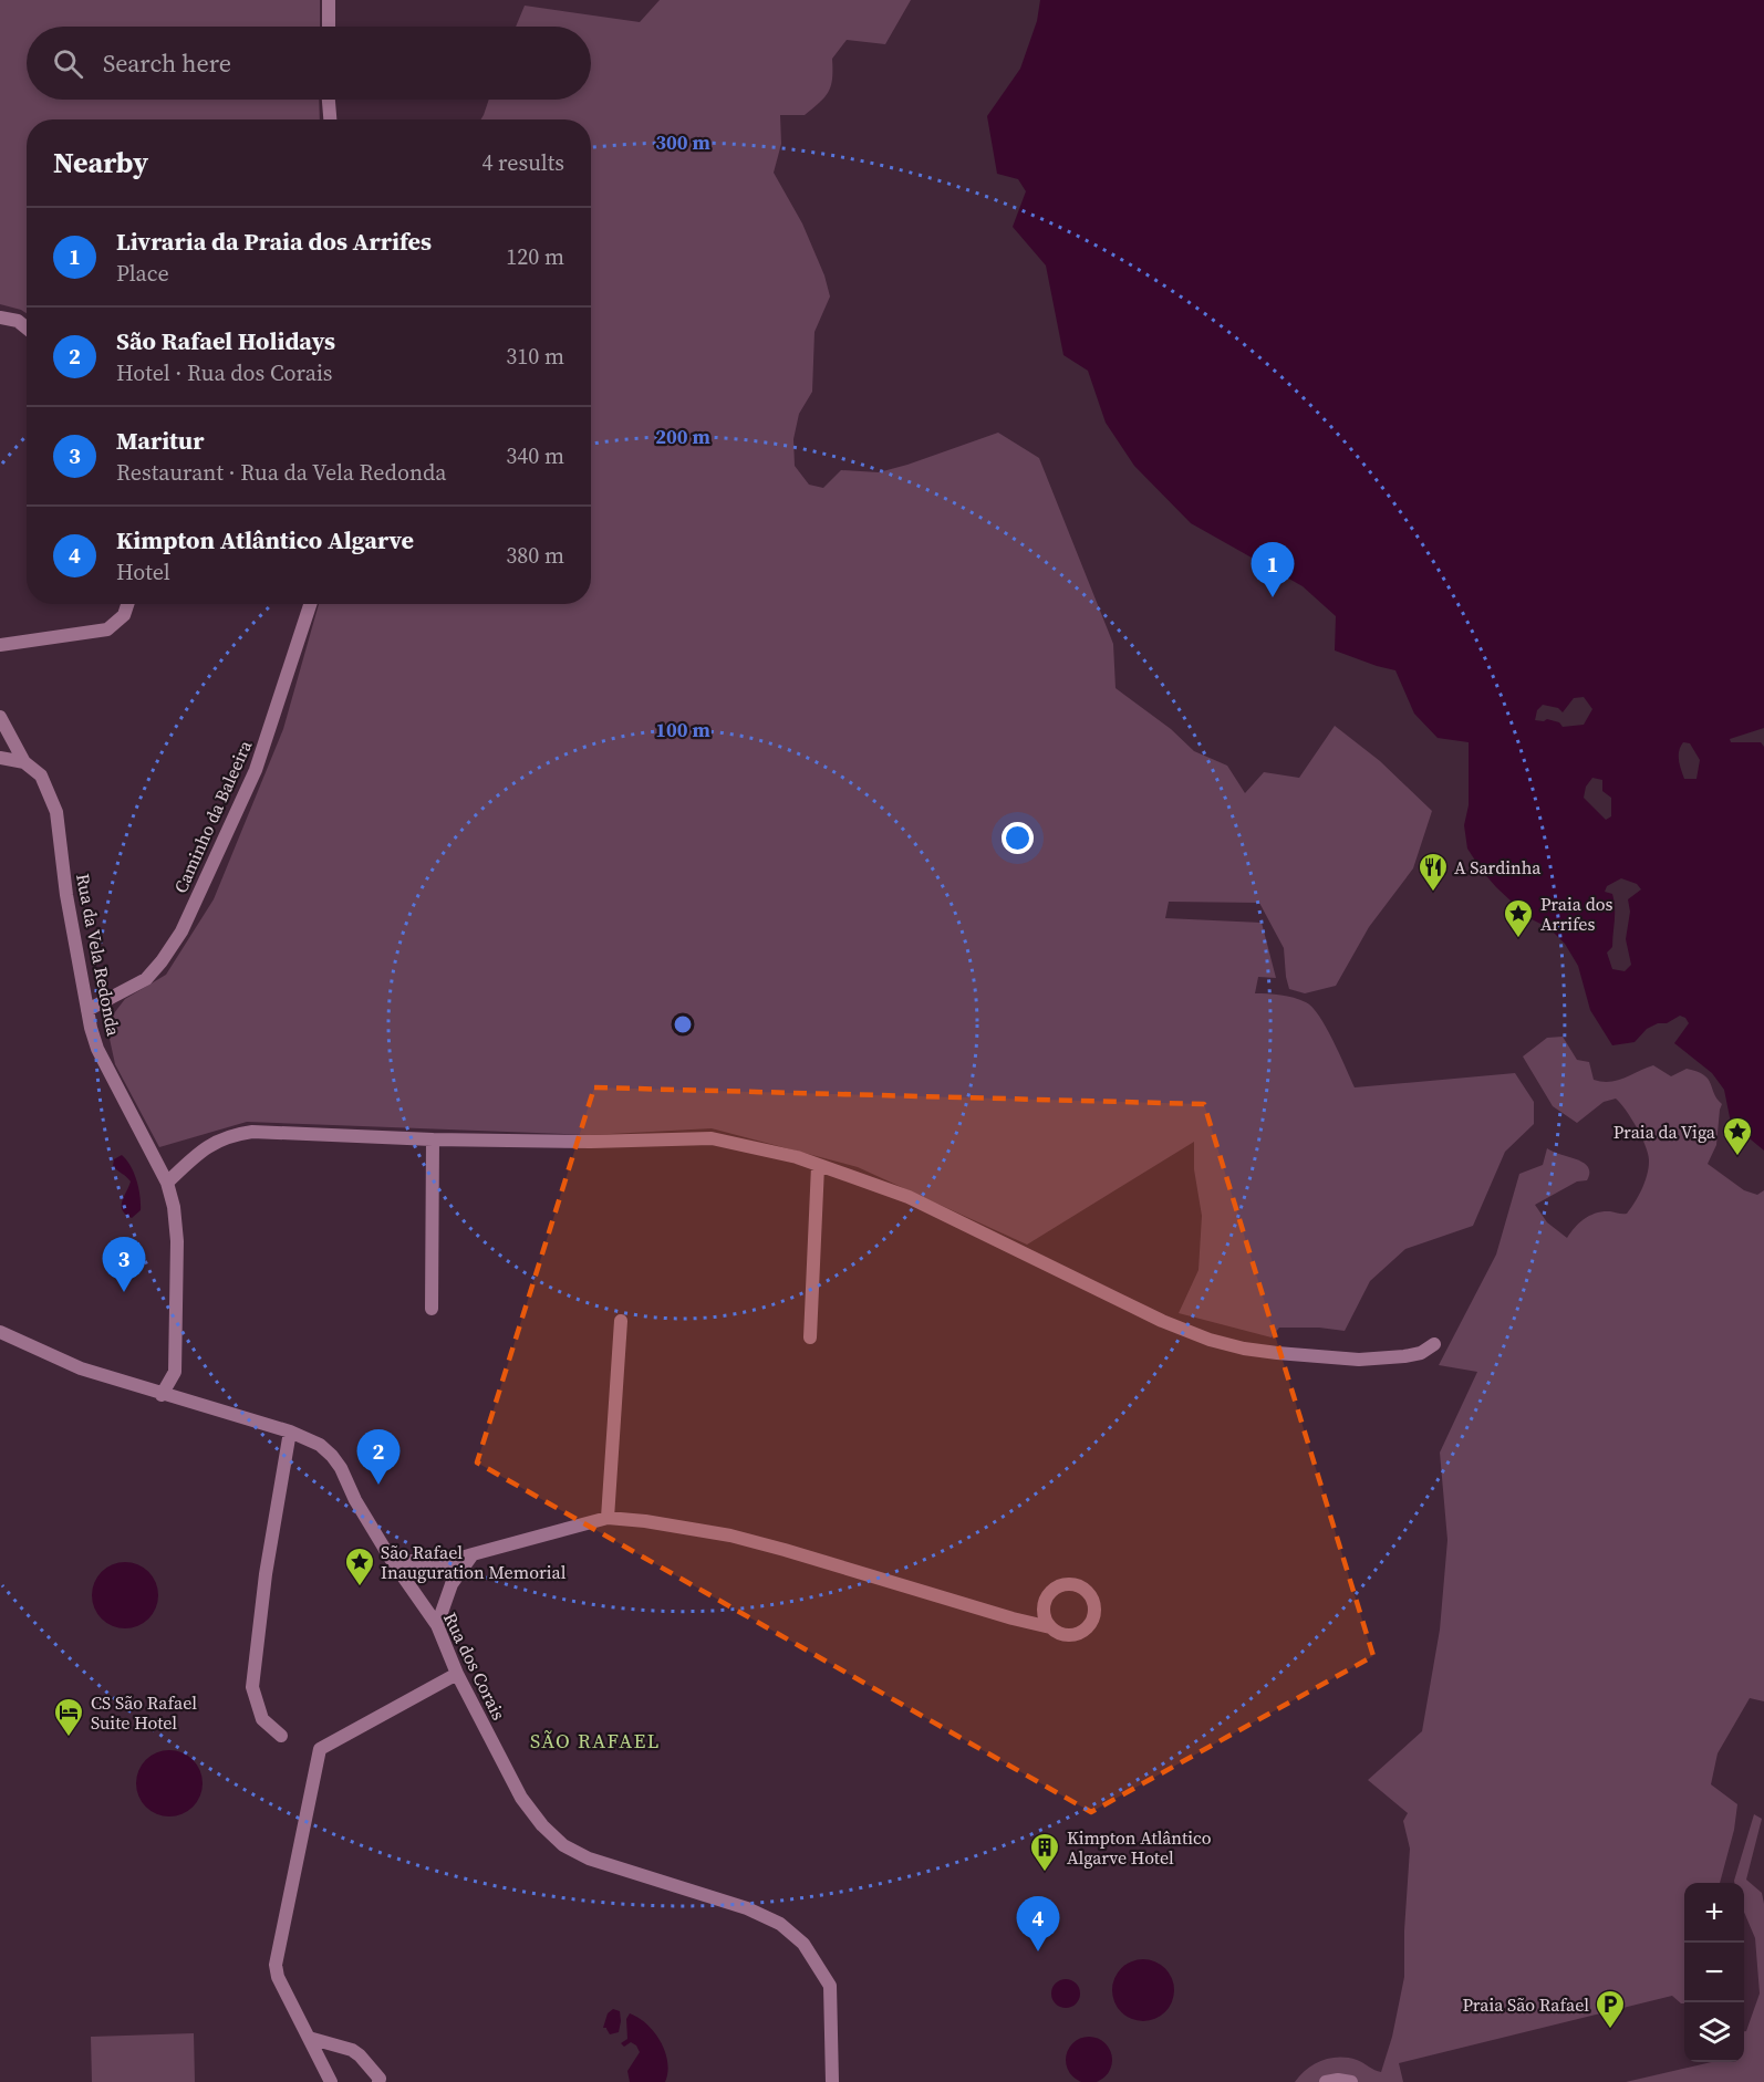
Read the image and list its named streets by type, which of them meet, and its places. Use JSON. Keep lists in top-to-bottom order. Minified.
{"streets":{"street":["Caminho da Baleeira","Rua da Vela Redonda","Rua dos Corais"]},"crossings":[["Caminho da Baleeira","Rua da Vela Redonda"],["Rua da Vela Redonda","Rua dos Corais"]],"districts":["SÃO RAFAEL"],"places":{"restaurant":["A Sardinha"],"place":["Praia dos Arrifes","Praia da Viga","São Rafael Inauguration Memorial"],"hotel":["CS São Rafael Suite Hotel"],"building":["Kimpton Atlântico Algarve Hotel"],"parking":["Praia São Rafael"]},"page":{"search":"Search here","heading":["Nearby","4 results"],"list":[{"mark":"1","name":"Livraria da Praia dos Arrifes","note":"Place","value":"120 m"},{"mark":"2","name":"São Rafael Holidays","note":"Hotel · Rua dos Corais","value":"310 m"},{"mark":"3","name":"Maritur","note":"Restaurant · Rua da Vela Redonda","value":"340 m"},{"mark":"4","name":"Kimpton Atlântico Algarve","note":"Hotel","value":"380 m"}],"pins":["1","3","2","4"],"map_buttons":["+","−"]},"rings":["300 m","200 m","100 m"]}
